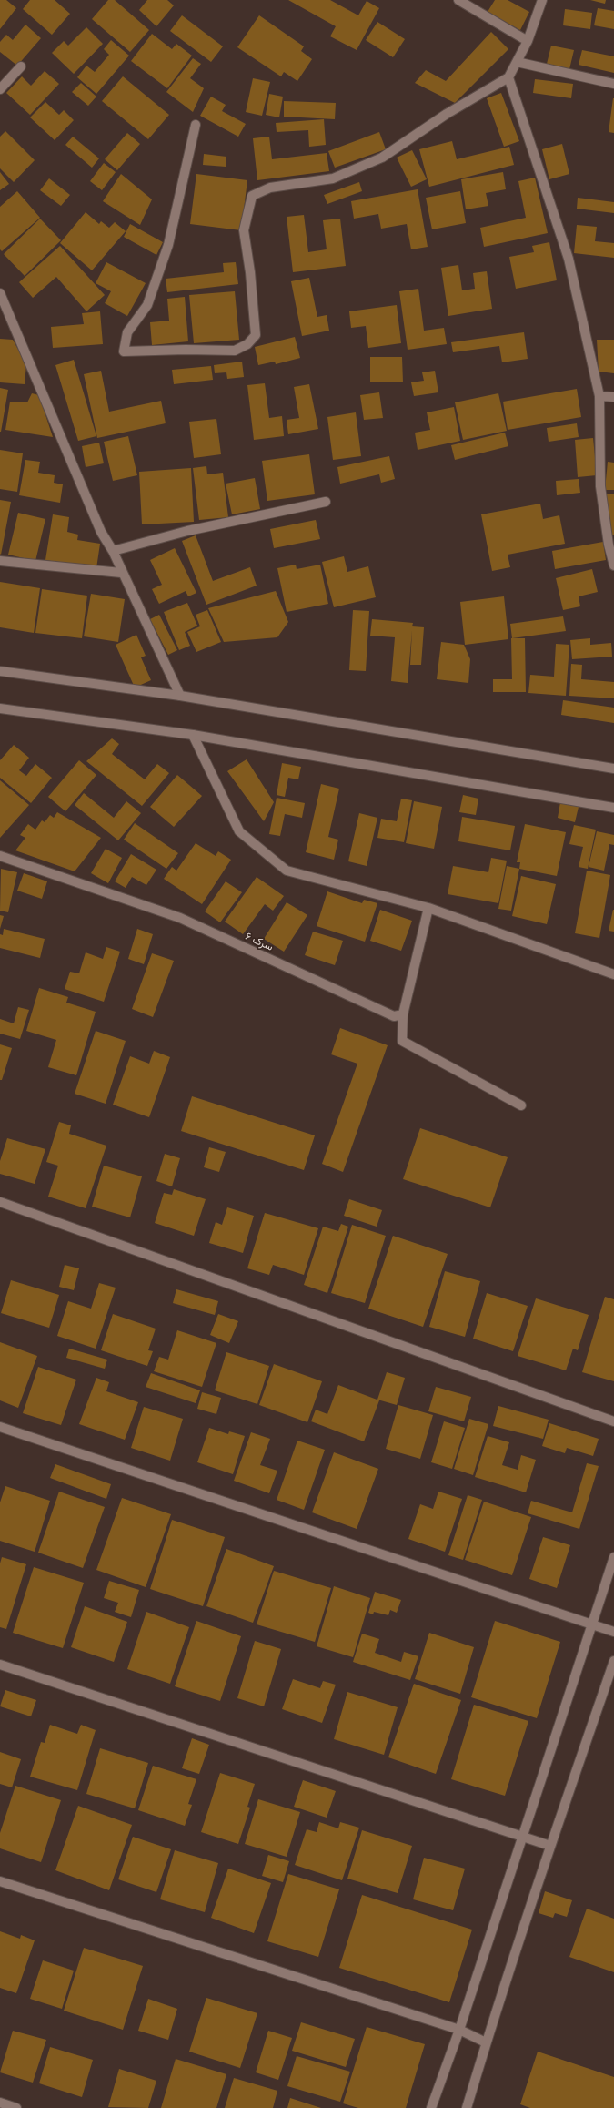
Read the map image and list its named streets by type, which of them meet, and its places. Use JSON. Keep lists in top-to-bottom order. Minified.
{"streets":{"street":["سرک ۶"]}}
